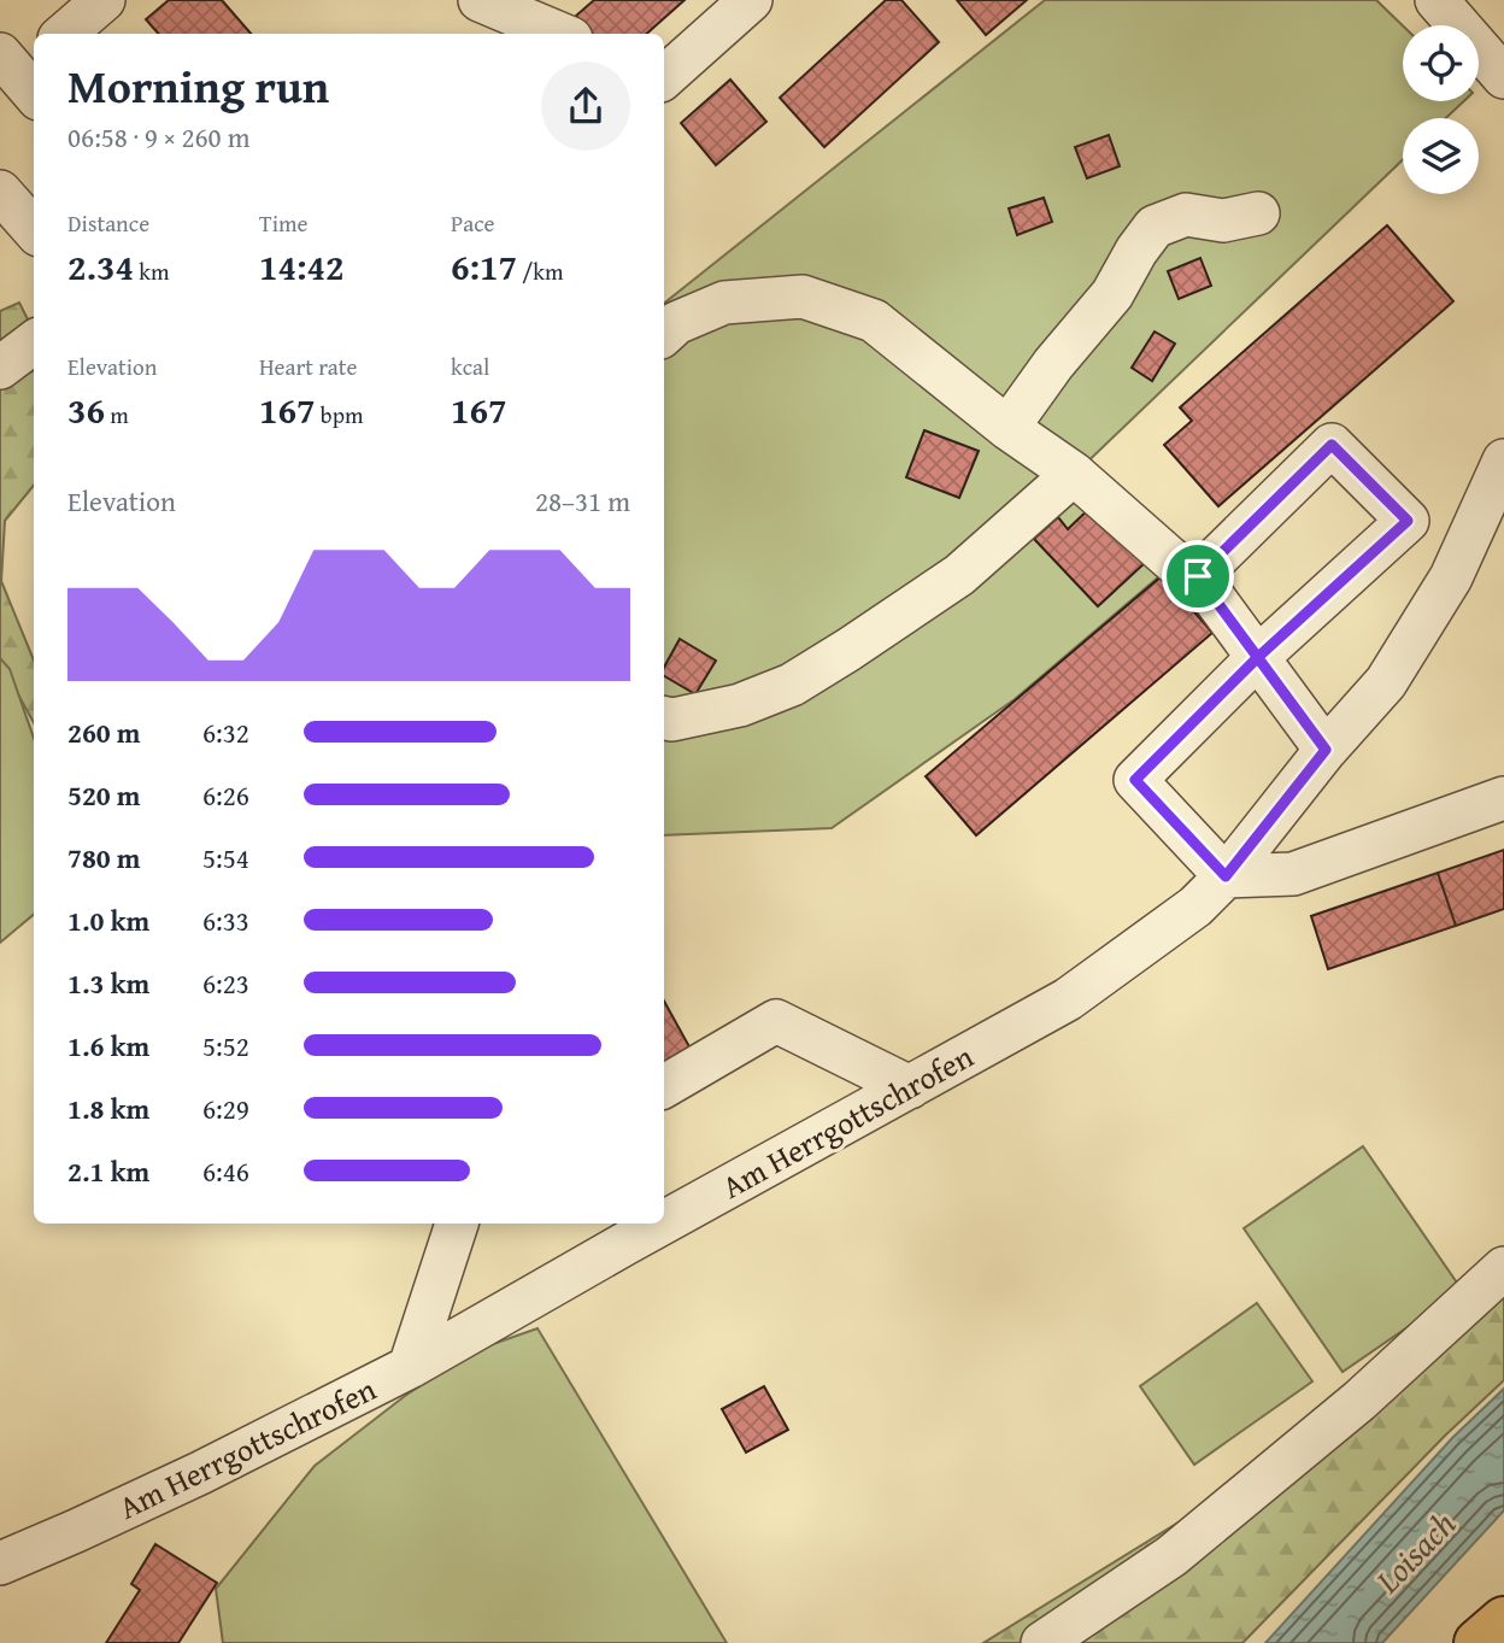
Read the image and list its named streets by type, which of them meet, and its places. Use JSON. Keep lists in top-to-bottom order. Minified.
{"streets":{"lane":["Am Herrgottschrofen"]},"water":["Loisach"],"page":{"heading":["Morning run","06:58 · 9 × 260 m"],"stats":[["Distance","2.34 km"],["Time","14:42"],["Pace","6:17 /km"],["Elevation","36 m"],["Heart rate","167 bpm"],["kcal","167"]],"chart":["Elevation","28–31 m"],"list":[{"name":"260 m","note":"6:32"},{"name":"520 m","note":"6:26"},{"name":"780 m","note":"5:54"},{"name":"1.0 km","note":"6:33"},{"name":"1.3 km","note":"6:23"},{"name":"1.6 km","note":"5:52"},{"name":"1.8 km","note":"6:29"},{"name":"2.1 km","note":"6:46"}]}}
